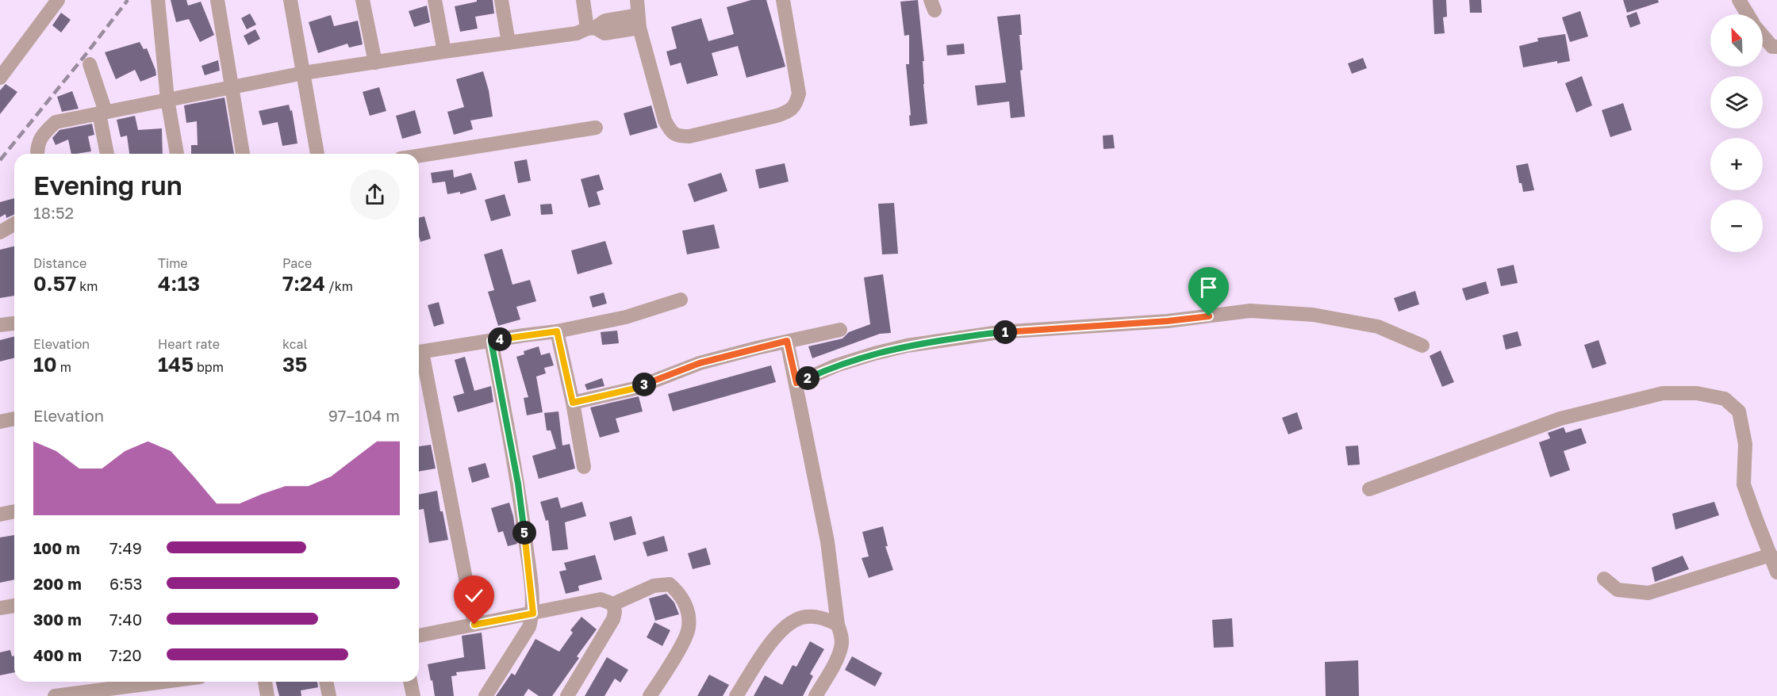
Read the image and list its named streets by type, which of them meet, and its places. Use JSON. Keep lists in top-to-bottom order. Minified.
{"north":"top left","page":{"map_buttons":["+","−"],"heading":["Evening run","18:52"],"stats":[["Distance","0.57 km"],["Time","4:13"],["Pace","7:24 /km"],["Elevation","10 m"],["Heart rate","145 bpm"],["kcal","35"]],"pins":["1","4","2","3","5"],"chart":["Elevation","97–104 m"],"list":[{"name":"100 m","note":"7:49"},{"name":"200 m","note":"6:53"},{"name":"300 m","note":"7:40"},{"name":"400 m","note":"7:20"}]}}
